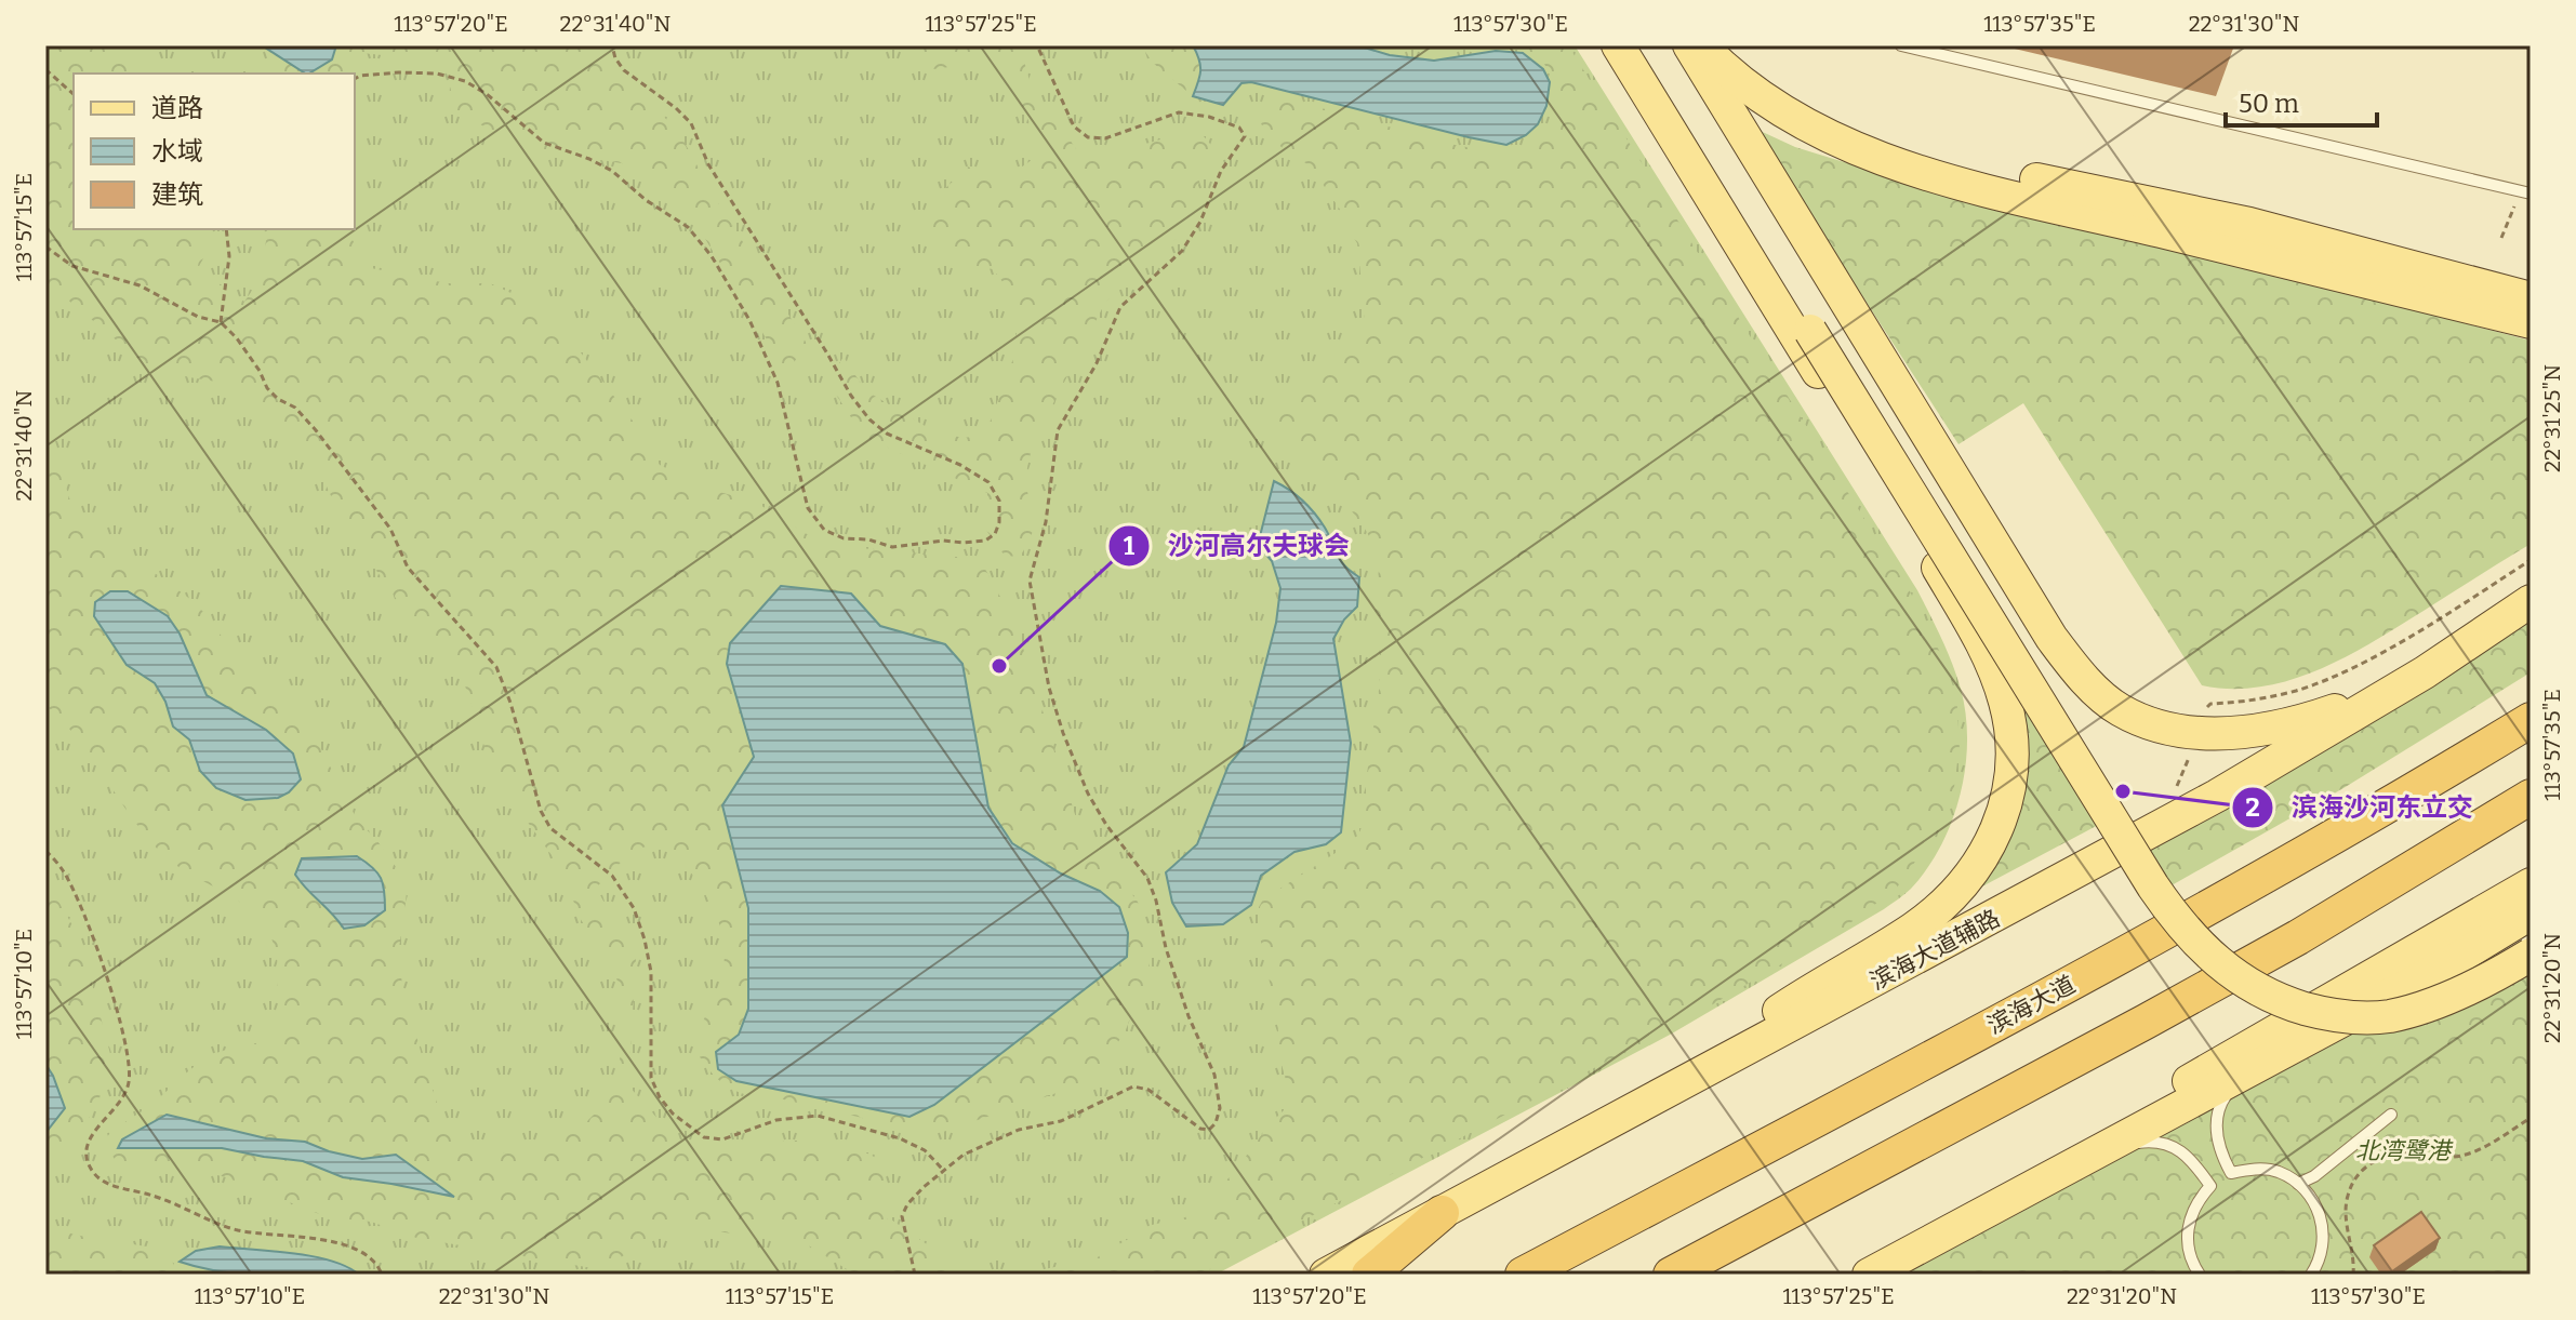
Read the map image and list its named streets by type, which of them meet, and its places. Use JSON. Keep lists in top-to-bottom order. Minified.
{"streets":{"highway":["滨海大道"],"main road":["滨海大道辅路"]},"parks":["北湾鹭港"],"places":["沙河高尔夫球会","滨海沙河东立交"],"legend":["道路","水域","建筑"],"scale_bar":"50 m","coordinates":["113°57'20\"E","22°31'40\"N","113°57'25\"E","113°57'30\"E","113°57'35\"E","22°31'30\"N","113°57'15\"E","22°31'25\"N","113°57'10\"E","22°31'20\"N"]}
